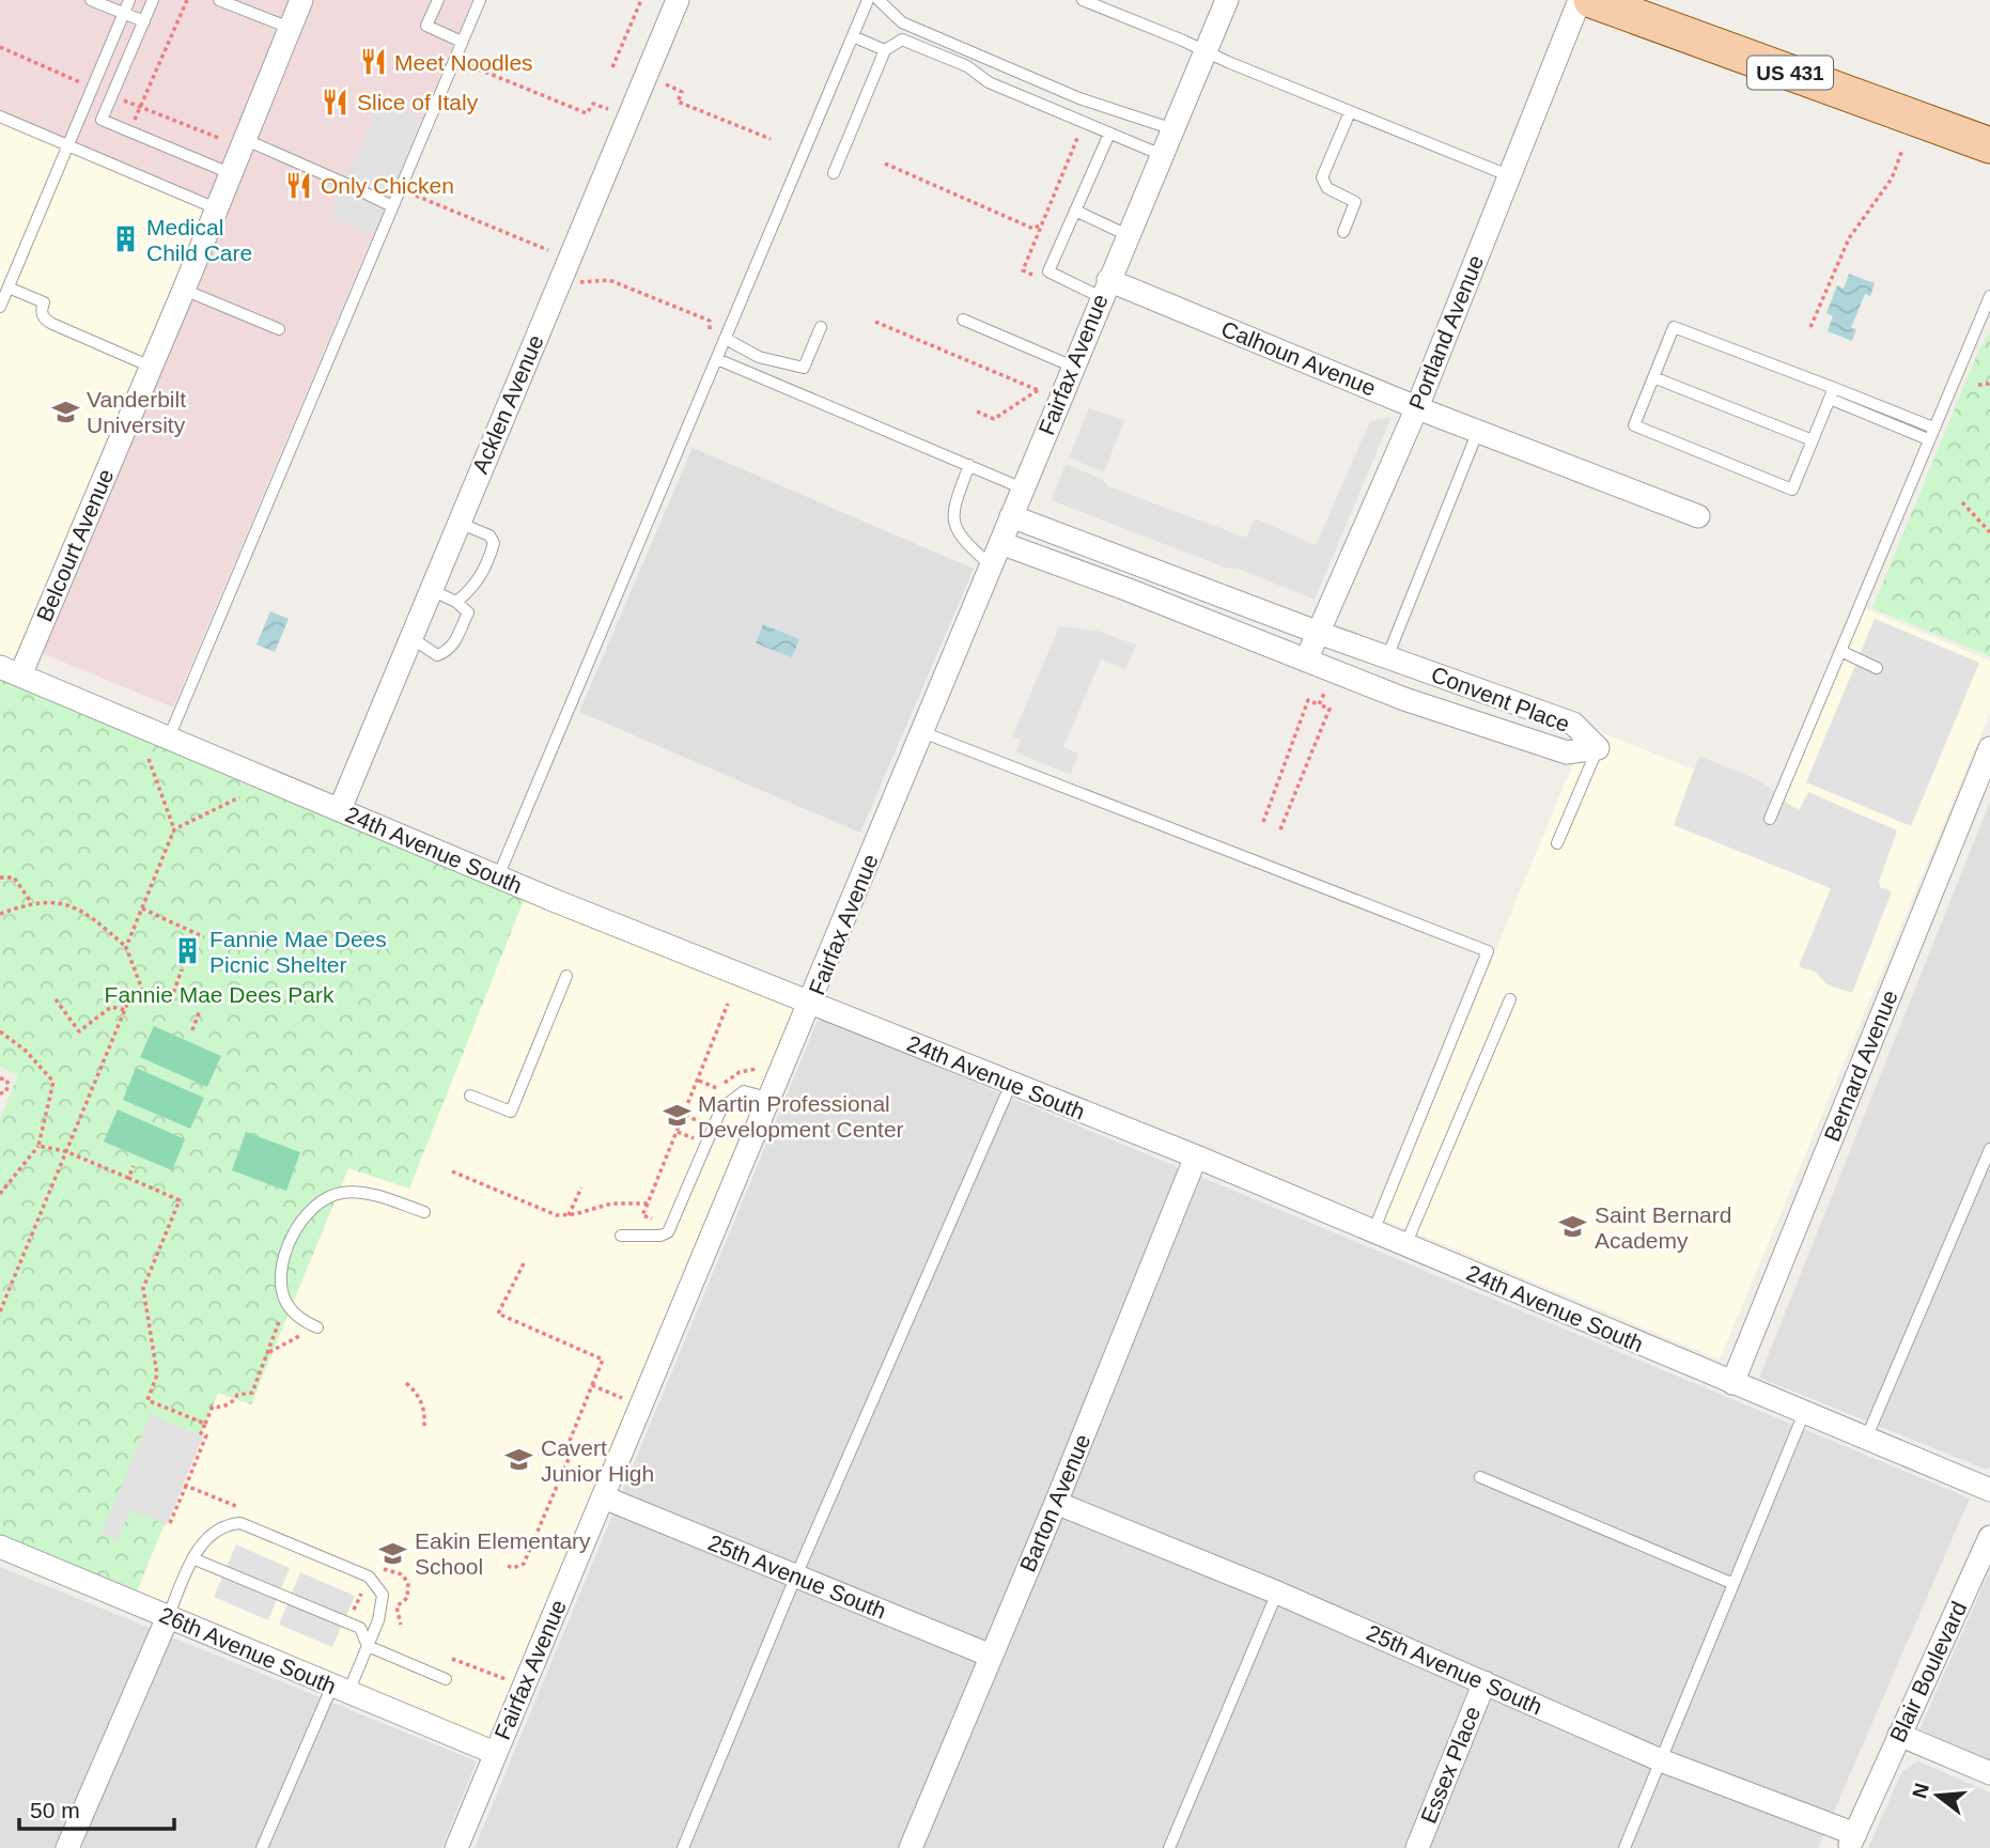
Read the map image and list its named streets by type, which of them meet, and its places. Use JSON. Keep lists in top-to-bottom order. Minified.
{"streets":{"main road":["US 431"],"street":["Portland Avenue","Calhoun Avenue","Fairfax Avenue","Acklen Avenue","Belcourt Avenue","Convent Place","24th Avenue South","Bernard Avenue","Barton Avenue","25th Avenue South","26th Avenue South","Blair Boulevard","Essex Place"]},"crossings":[["Portland Avenue","Calhoun Avenue"],["Portland Avenue","Convent Place"],["Calhoun Avenue","Fairfax Avenue"],["Fairfax Avenue","Convent Place"],["Fairfax Avenue","24th Avenue South"],["Fairfax Avenue","25th Avenue South"],["Fairfax Avenue","26th Avenue South"],["Acklen Avenue","24th Avenue South"],["Belcourt Avenue","24th Avenue South"],["24th Avenue South","Bernard Avenue"],["24th Avenue South","Barton Avenue"],["Barton Avenue","25th Avenue South"],["25th Avenue South","Blair Boulevard"],["25th Avenue South","Essex Place"]],"parks":["Fannie Mae Dees Park"],"places":{"restaurant":["Meet Noodles","Slice of Italy","Only Chicken"],"building":["Medical Child Care","Fannie Mae Dees Picnic Shelter"],"school or university":["Vanderbilt University","Martin Professional Development Center","Saint Bernard Academy","Cavert Junior High","Eakin Elementary School"]},"scale_bar":"50 m","north":"left"}
